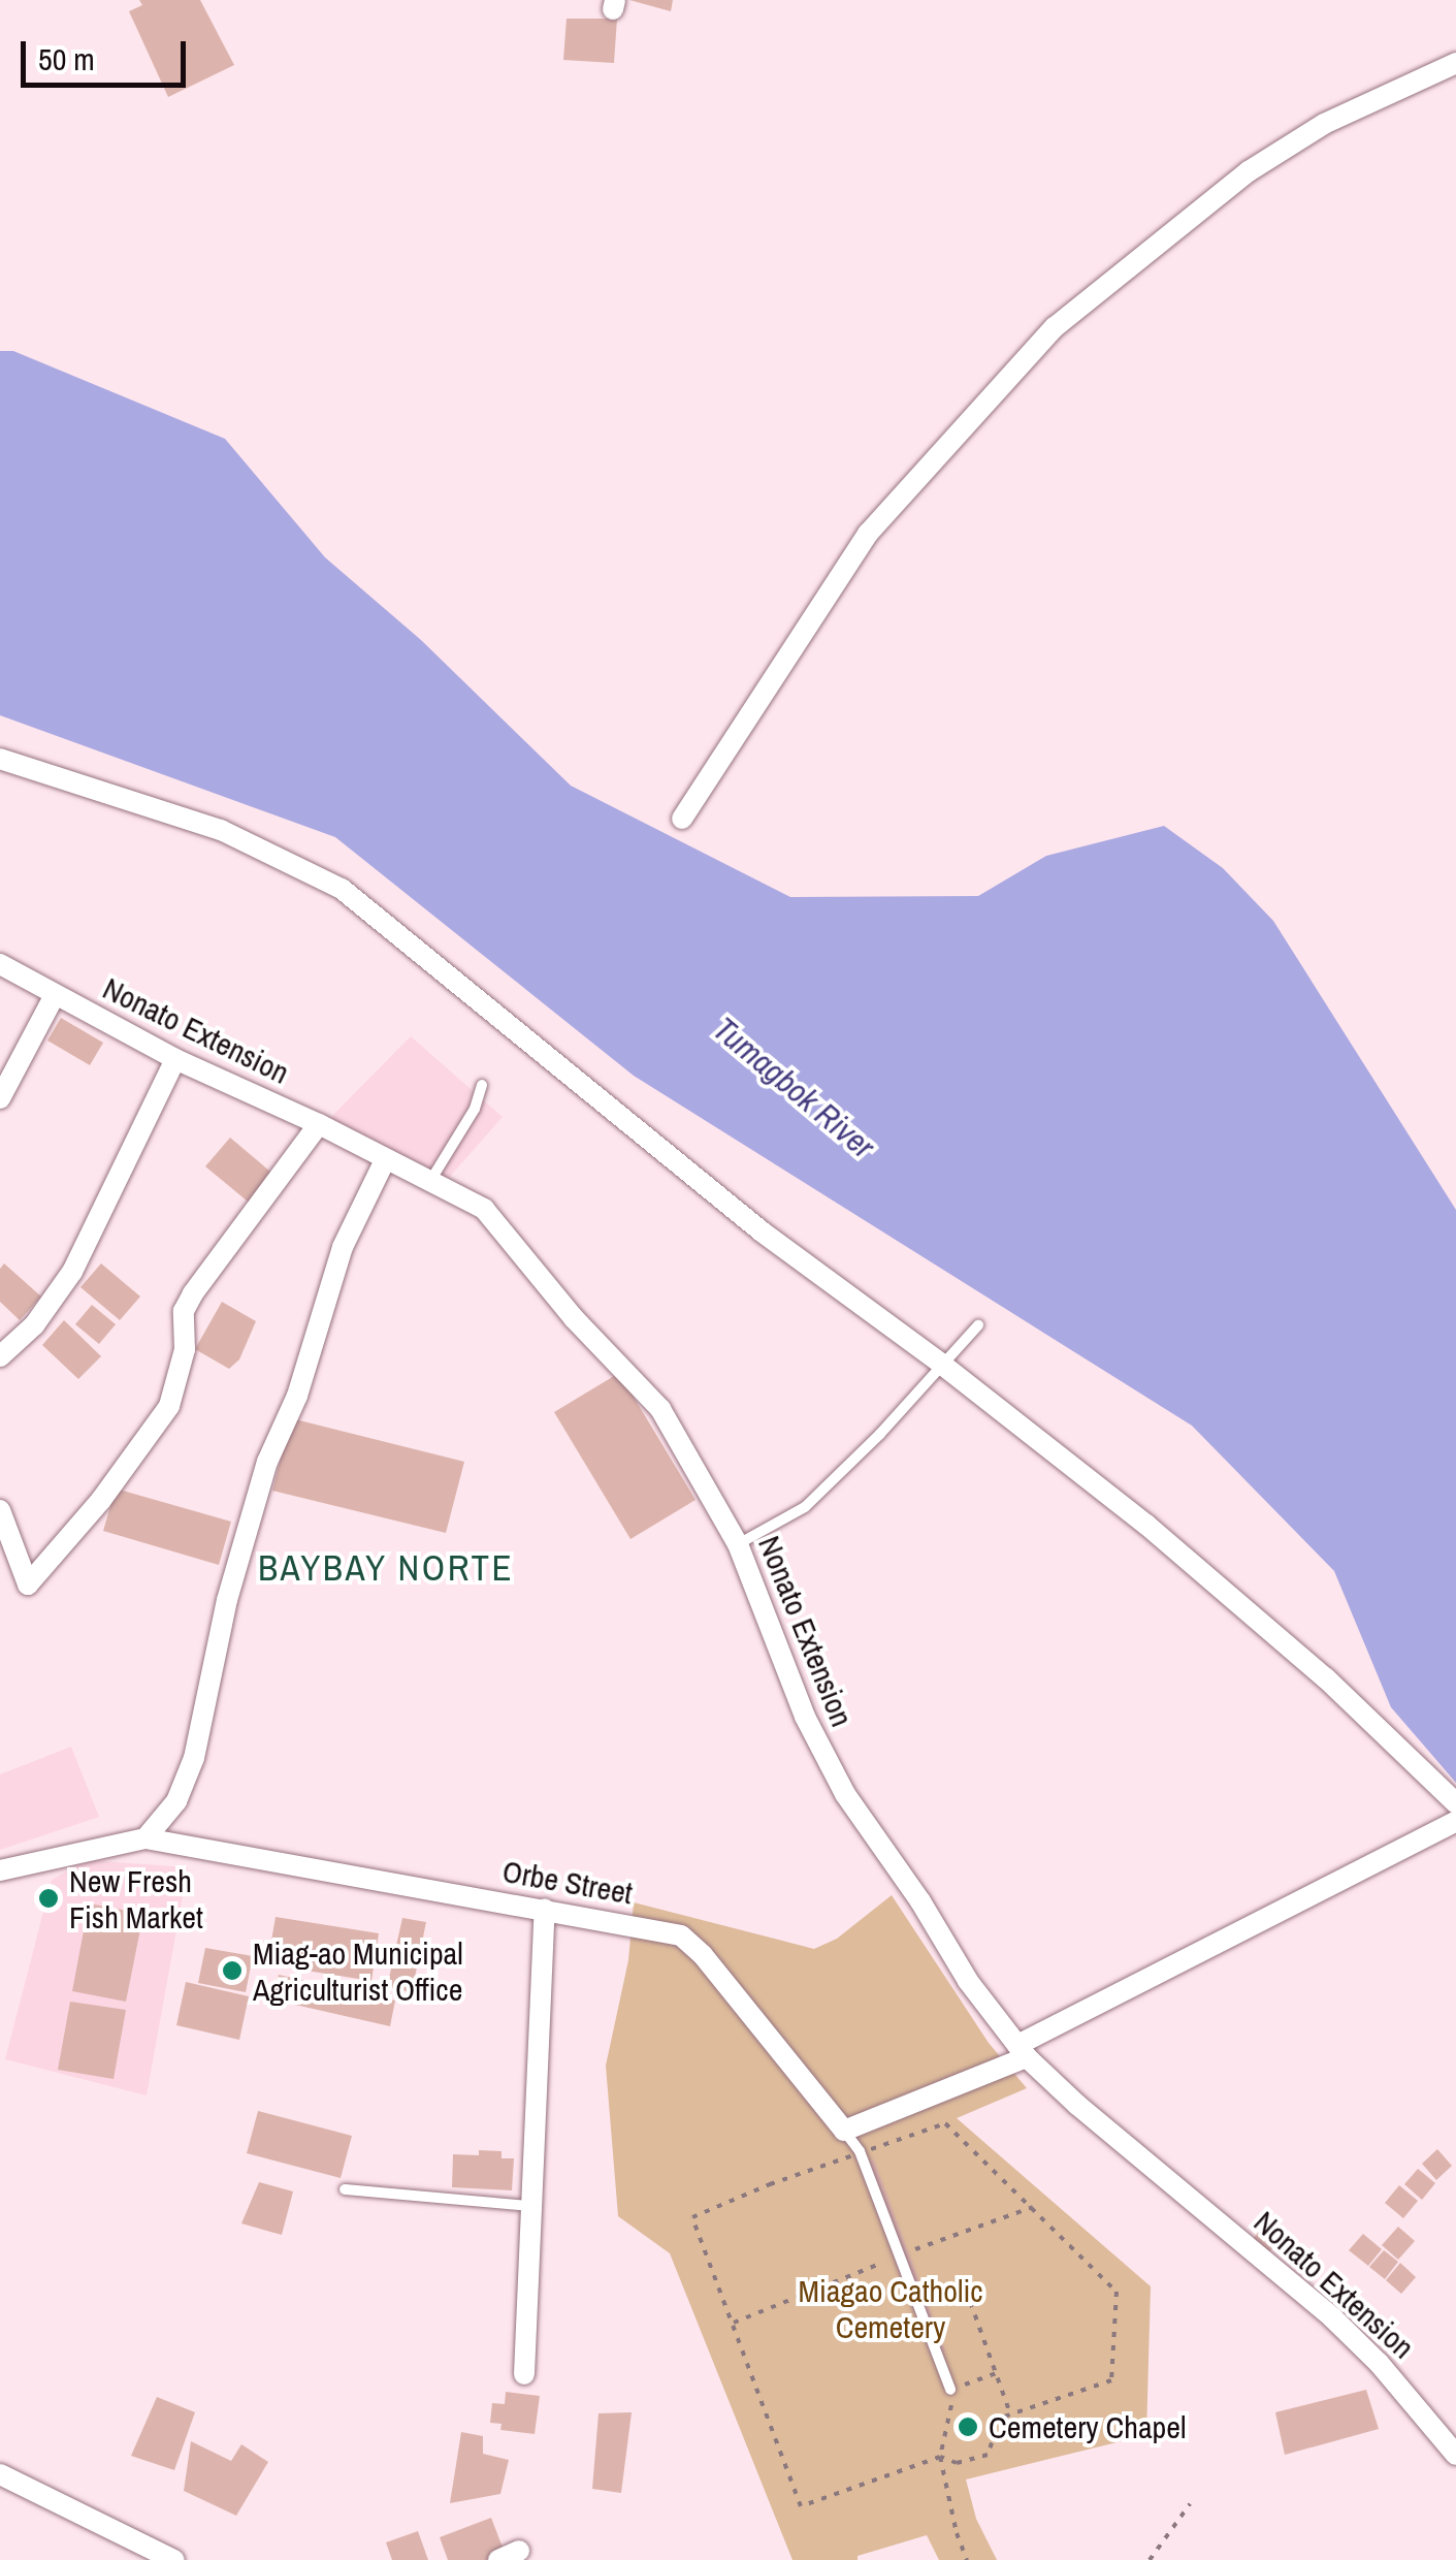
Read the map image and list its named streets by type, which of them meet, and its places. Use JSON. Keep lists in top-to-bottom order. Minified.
{"streets":{"street":["Nonato Extension","Orbe Street"]},"districts":["BAYBAY NORTE"],"water":["Tumagbok River"],"parks":["Miagao Catholic Cemetery"],"places":["New Fresh Fish Market","Miag-ao Municipal Agriculturist Office","Cemetery Chapel"],"scale_bar":"50 m"}
